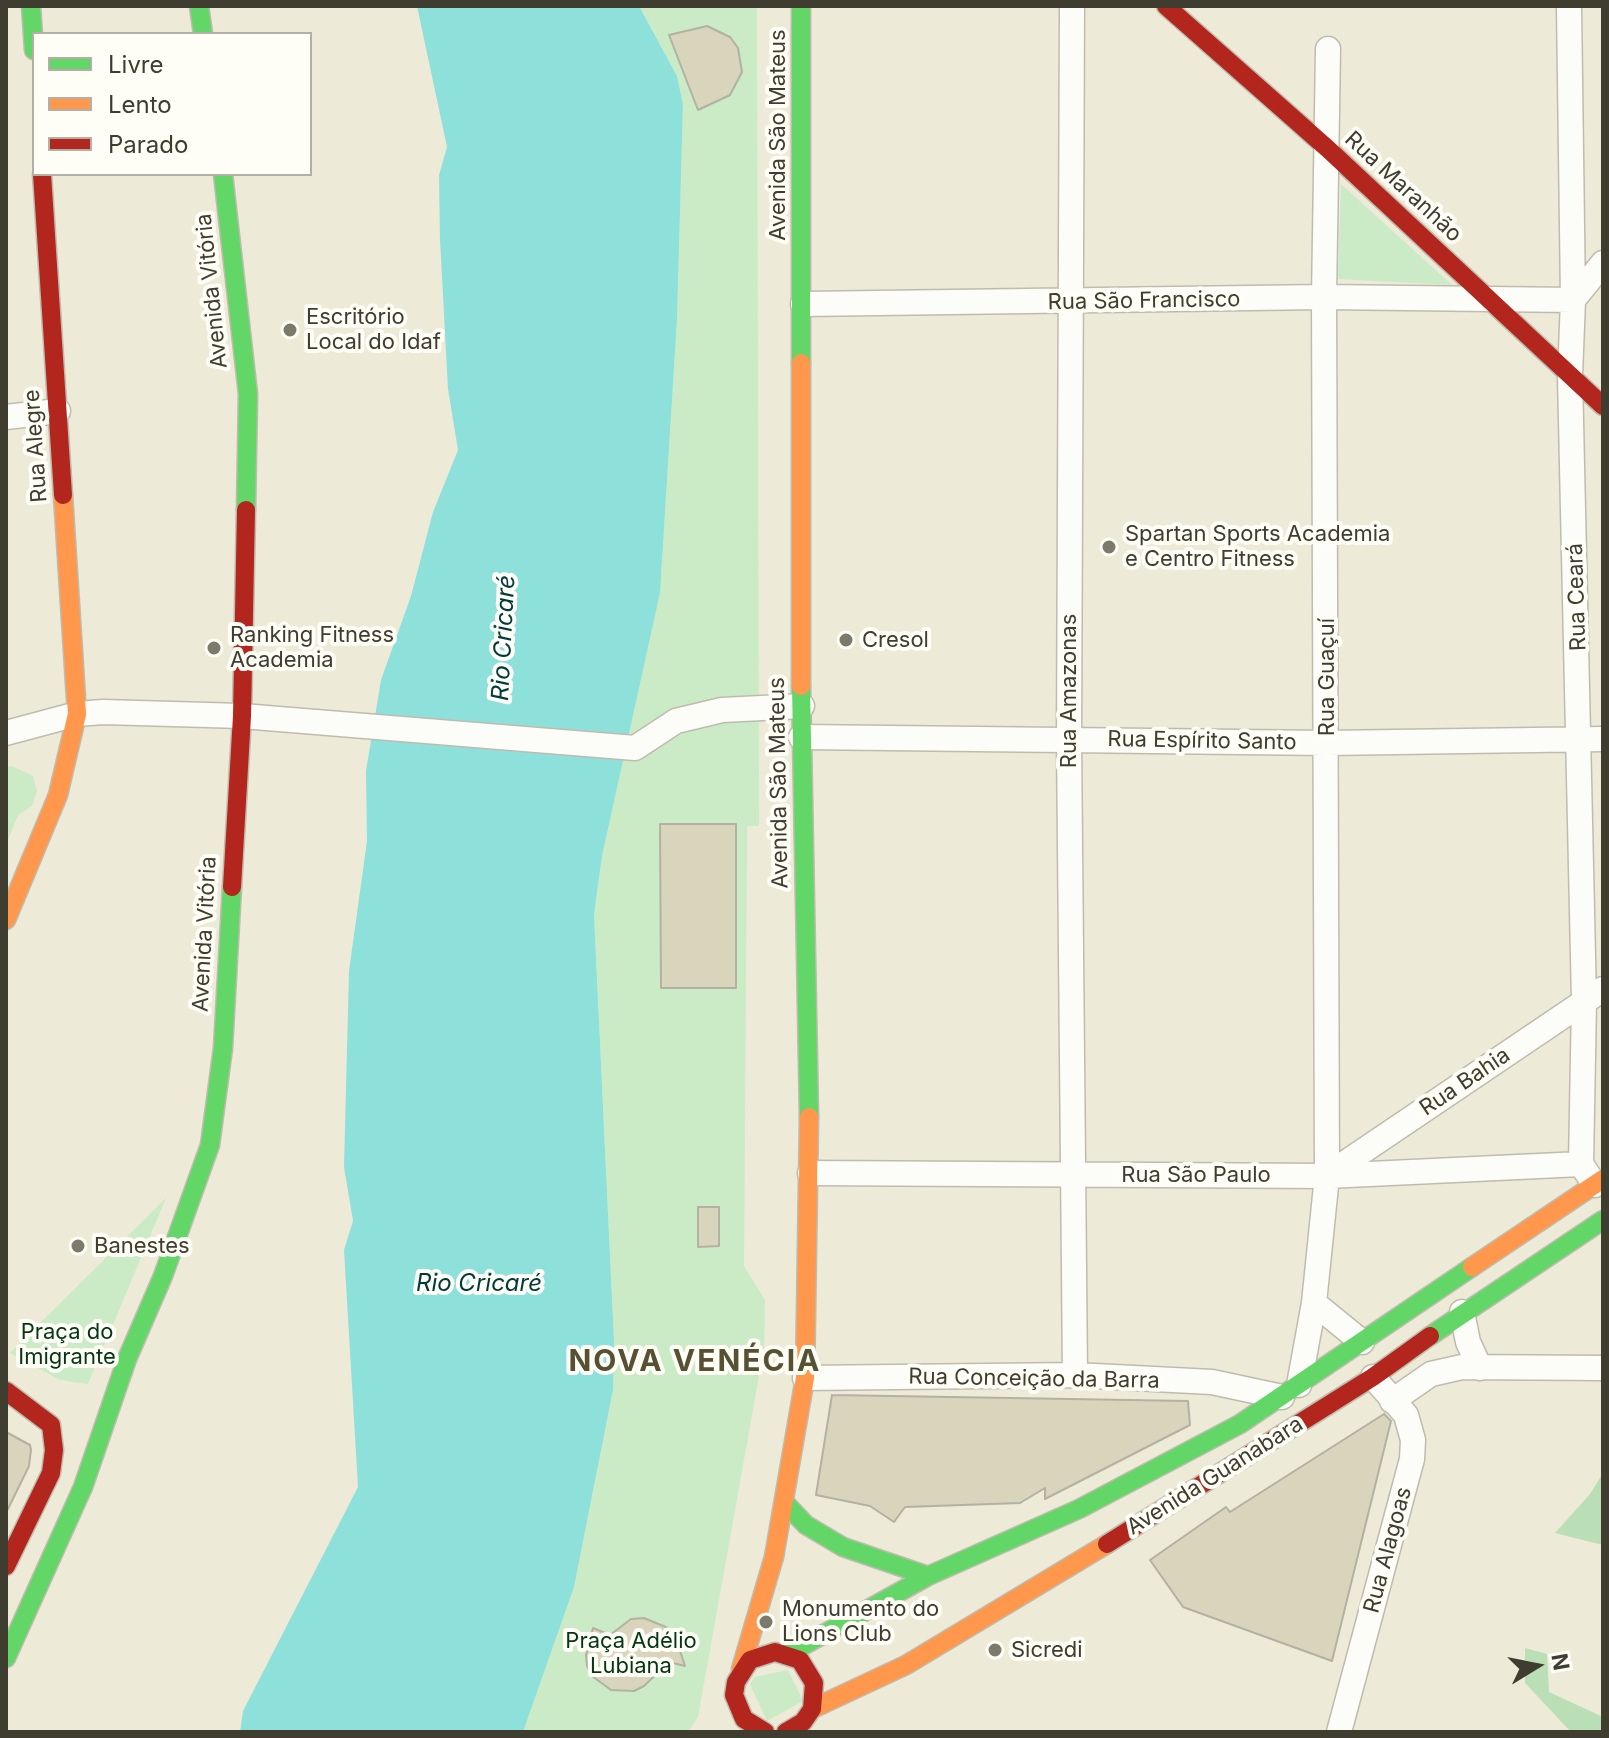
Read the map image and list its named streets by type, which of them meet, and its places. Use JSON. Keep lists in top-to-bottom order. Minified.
{"streets":{"main road":["Avenida São Mateus","Rua Maranhão","Avenida Vitória","Rua Alegre","Avenida Guanabara"],"street":["Rua São Francisco","Rua Ceará","Rua Guaçuí","Rua Amazonas","Rua Espírito Santo","Rua Bahia","Rua São Paulo","Rua Conceição da Barra","Rua Alagoas"]},"crossings":[["Avenida São Mateus","Rua São Francisco"],["Avenida São Mateus","Rua Espírito Santo"],["Avenida São Mateus","Rua São Paulo"],["Avenida São Mateus","Rua Conceição da Barra"],["Avenida São Mateus","Avenida Guanabara"],["Rua Maranhão","Rua São Francisco"],["Rua Maranhão","Rua Ceará"],["Rua Maranhão","Rua Guaçuí"],["Rua São Francisco","Rua Ceará"],["Rua São Francisco","Rua Guaçuí"],["Rua São Francisco","Rua Amazonas"],["Rua Ceará","Rua Espírito Santo"],["Rua Ceará","Rua Bahia"],["Rua Ceará","Rua São Paulo"],["Rua Guaçuí","Rua Espírito Santo"],["Rua Guaçuí","Rua Bahia"],["Rua Guaçuí","Rua São Paulo"],["Rua Guaçuí","Avenida Guanabara"],["Rua Amazonas","Rua Espírito Santo"],["Rua Amazonas","Rua São Paulo"],["Rua Amazonas","Rua Conceição da Barra"],["Rua Bahia","Rua São Paulo"],["Rua Conceição da Barra","Avenida Guanabara"],["Avenida Guanabara","Rua Alagoas"]],"districts":["NOVA VENÉCIA"],"water":["Rio Cricaré"],"parks":["Praça do Imigrante","Praça Adélio Lubiana"],"places":["Escritório Local do Idaf","Spartan Sports Academia e Centro Fitness","Cresol","Ranking Fitness Academia","Banestes","Monumento do Lions Club","Sicredi"],"legend":["Livre","Lento","Parado"],"north":"right"}
